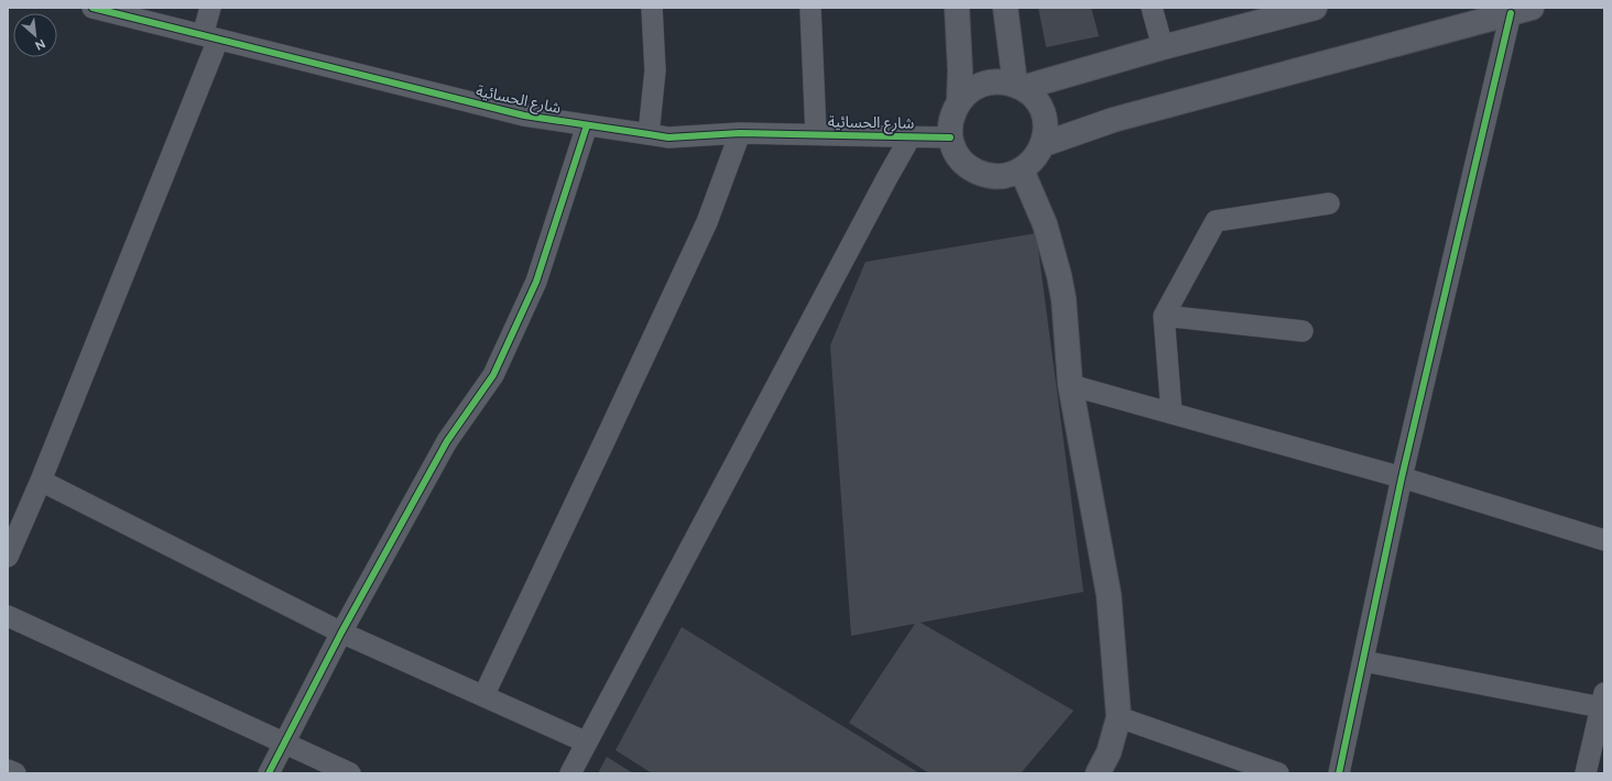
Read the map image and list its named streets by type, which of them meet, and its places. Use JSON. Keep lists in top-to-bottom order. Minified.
{"streets":{"street":["شارع الحسائية"]},"north":"bottom right"}
